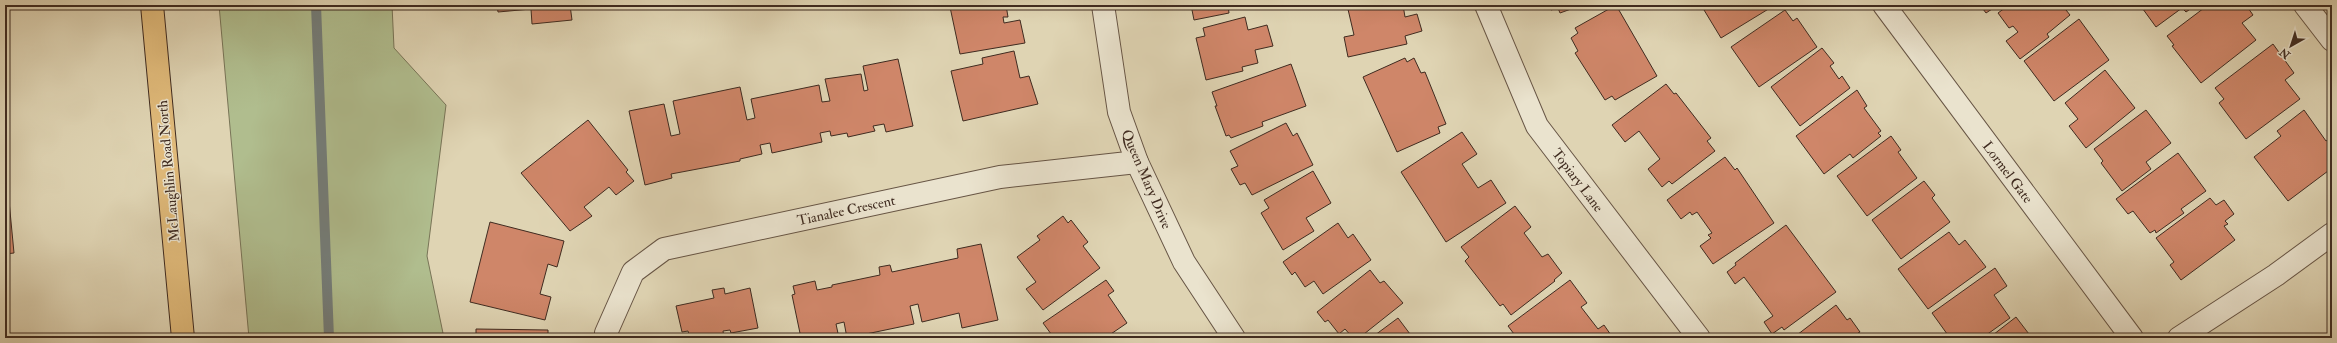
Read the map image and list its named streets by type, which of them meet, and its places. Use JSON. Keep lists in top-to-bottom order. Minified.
{"streets":{"main road":["McLaughlin Road North"],"street":["Lormel Gate","Queen Mary Drive","Topiary Lane","Tianalee Crescent"]},"crossings":[["Queen Mary Drive","Tianalee Crescent"]],"north":"bottom left"}
